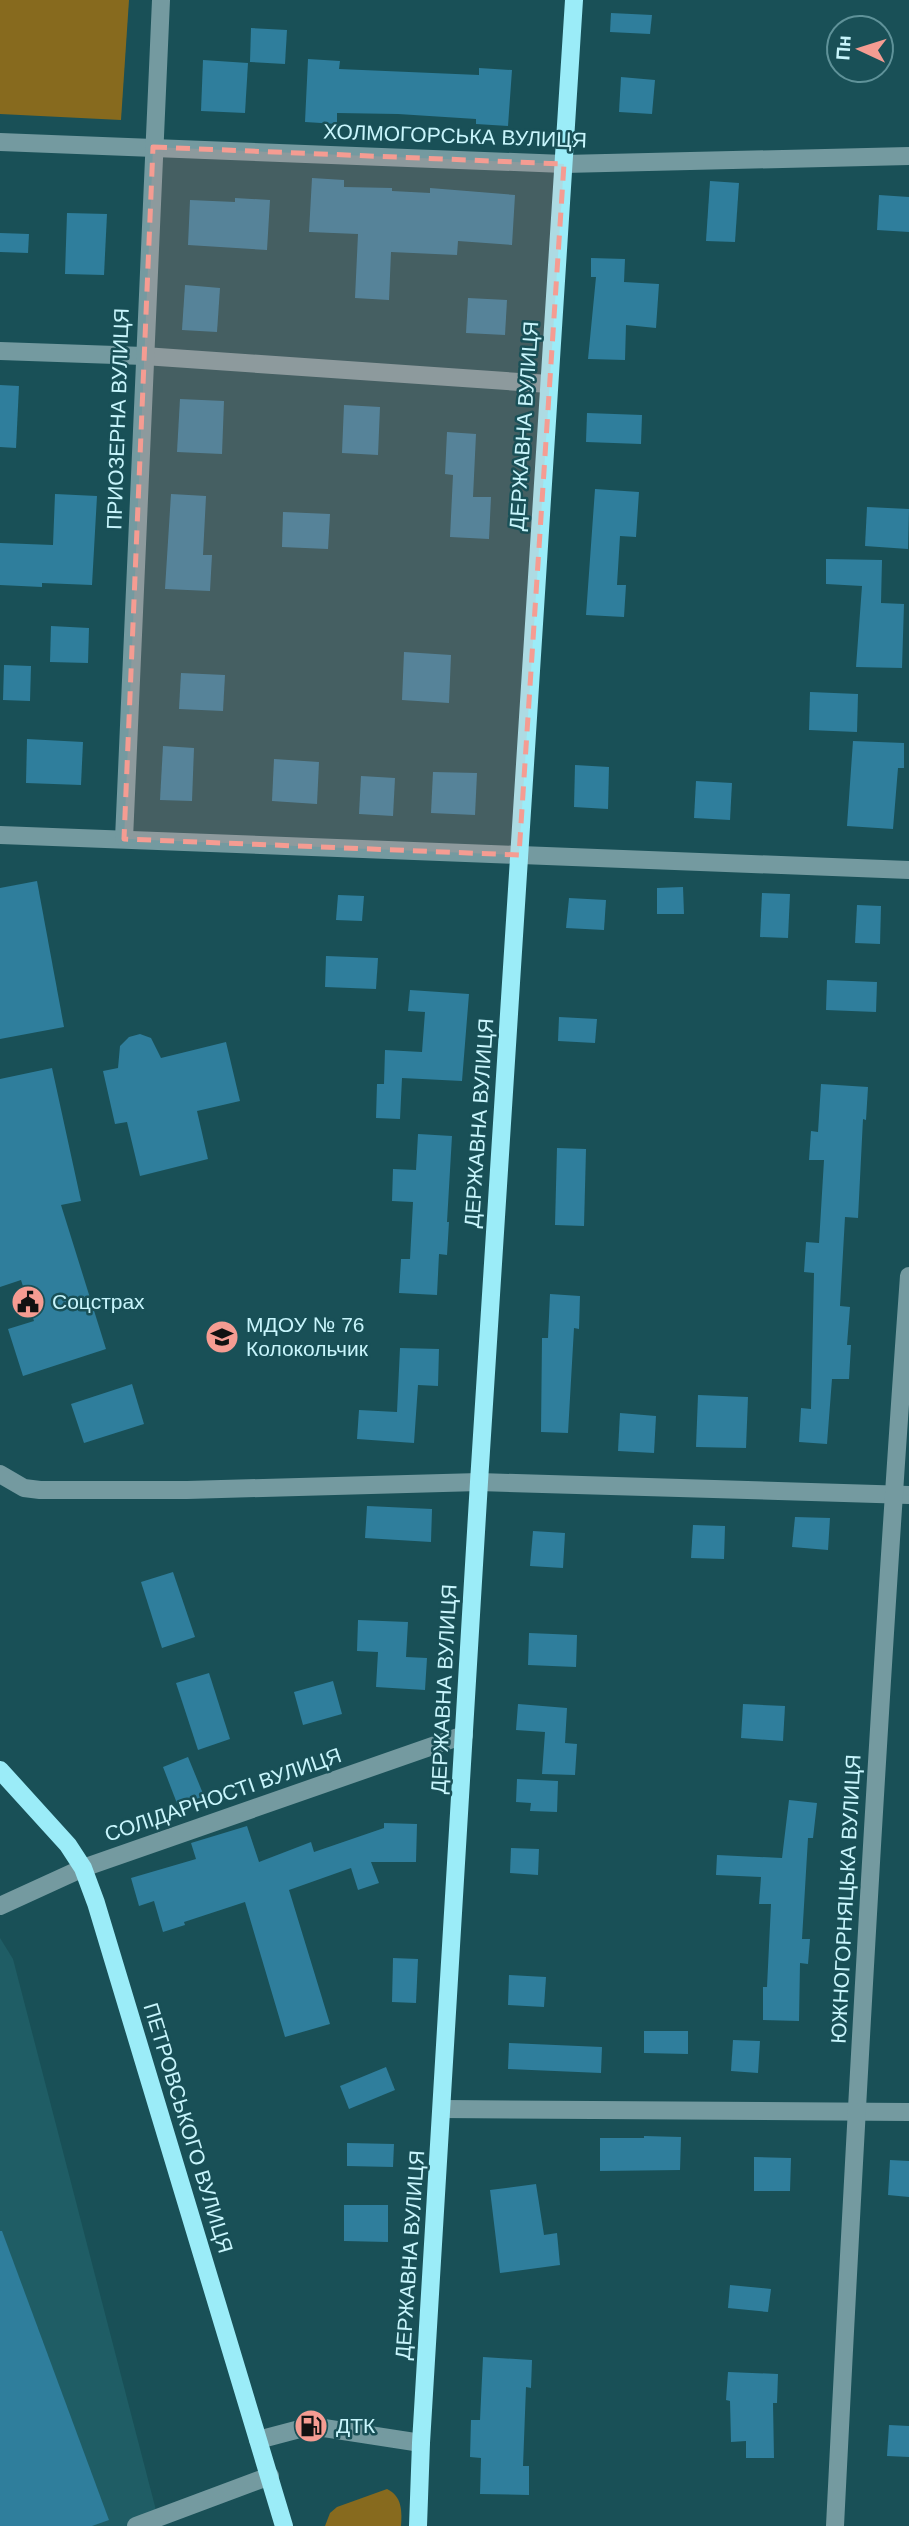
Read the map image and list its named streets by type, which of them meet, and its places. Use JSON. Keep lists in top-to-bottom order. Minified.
{"streets":{"main road":["ДЕРЖАВНА ВУЛИЦЯ","ПЕТРОВСЬКОГО ВУЛИЦЯ"],"street":["ХОЛМОГОРСЬКА ВУЛИЦЯ","ПРИОЗЕРНА ВУЛИЦЯ","СОЛІДАРНОСТІ ВУЛИЦЯ","ЮЖНОГОРНЯЦЬКА ВУЛИЦЯ"]},"crossings":[["ХОЛМОГОРСЬКА ВУЛИЦЯ","ПРИОЗЕРНА ВУЛИЦЯ"],["ХОЛМОГОРСЬКА ВУЛИЦЯ","ДЕРЖАВНА ВУЛИЦЯ"],["ДЕРЖАВНА ВУЛИЦЯ","СОЛІДАРНОСТІ ВУЛИЦЯ"],["СОЛІДАРНОСТІ ВУЛИЦЯ","ПЕТРОВСЬКОГО ВУЛИЦЯ"]],"places":{"public building":["Соцстрах"],"school or university":["МДОУ № 76 Колокольчик"],"fuel station":["ДТК"]},"north":"left"}
